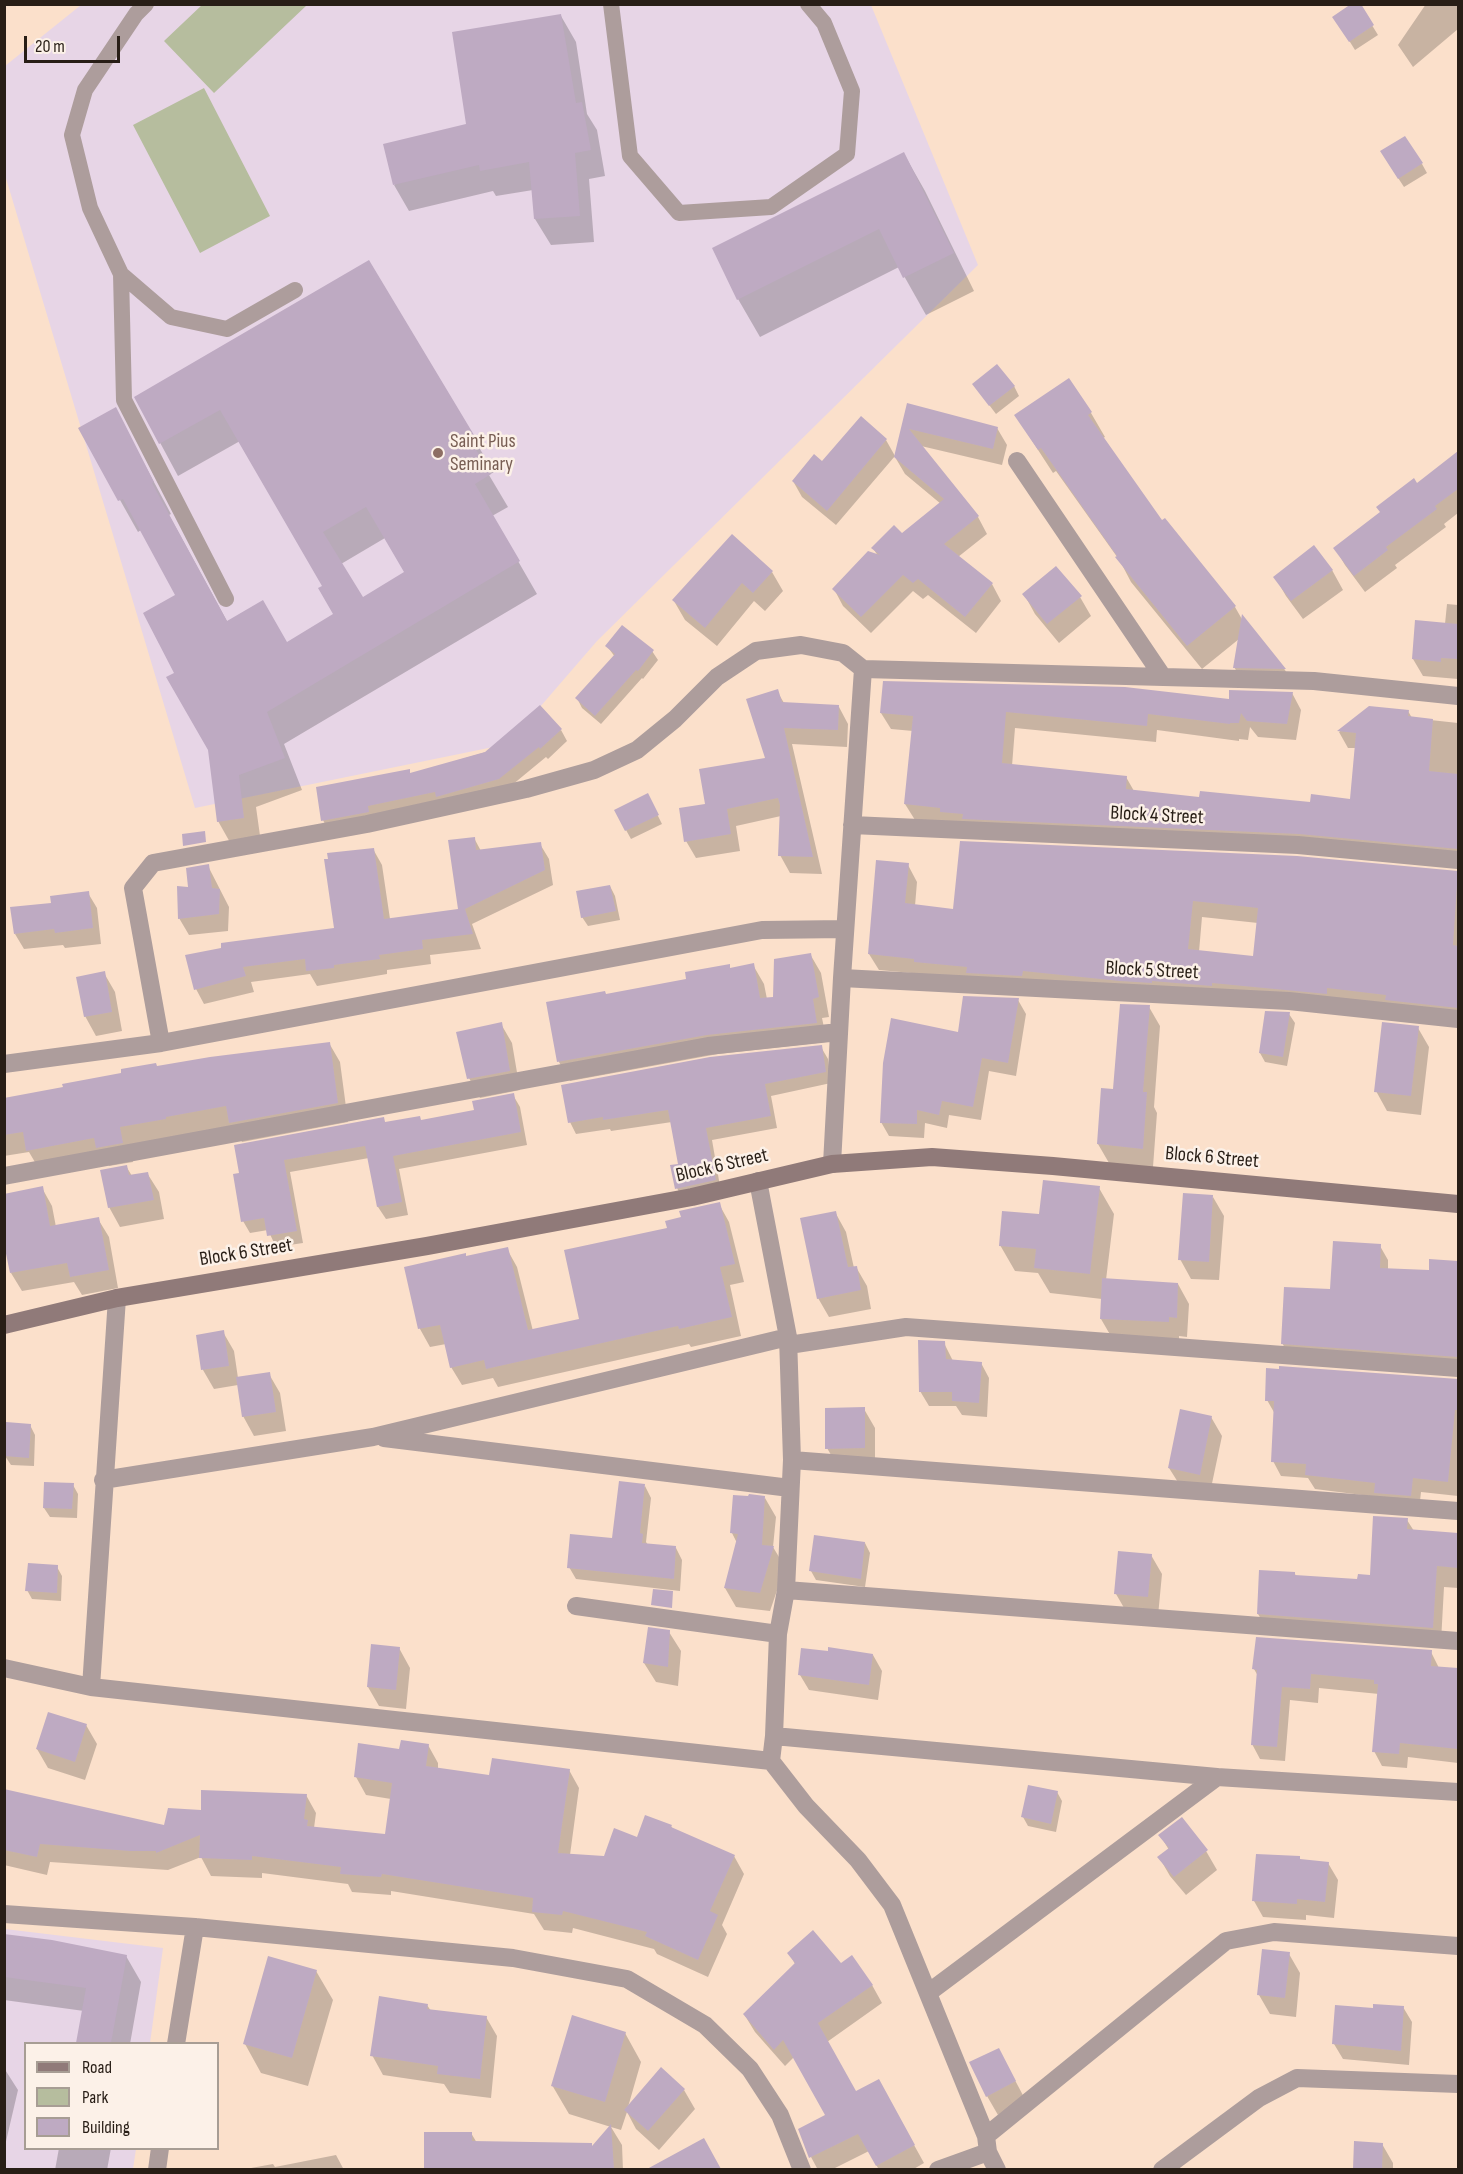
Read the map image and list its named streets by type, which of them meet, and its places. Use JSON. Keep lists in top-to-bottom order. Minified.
{"streets":{"street":["Block 4 Street","Block 5 Street","Block 6 Street"]},"places":["Saint Pius Seminary"],"legend":["Road","Park","Building"],"scale_bar":"20 m"}
